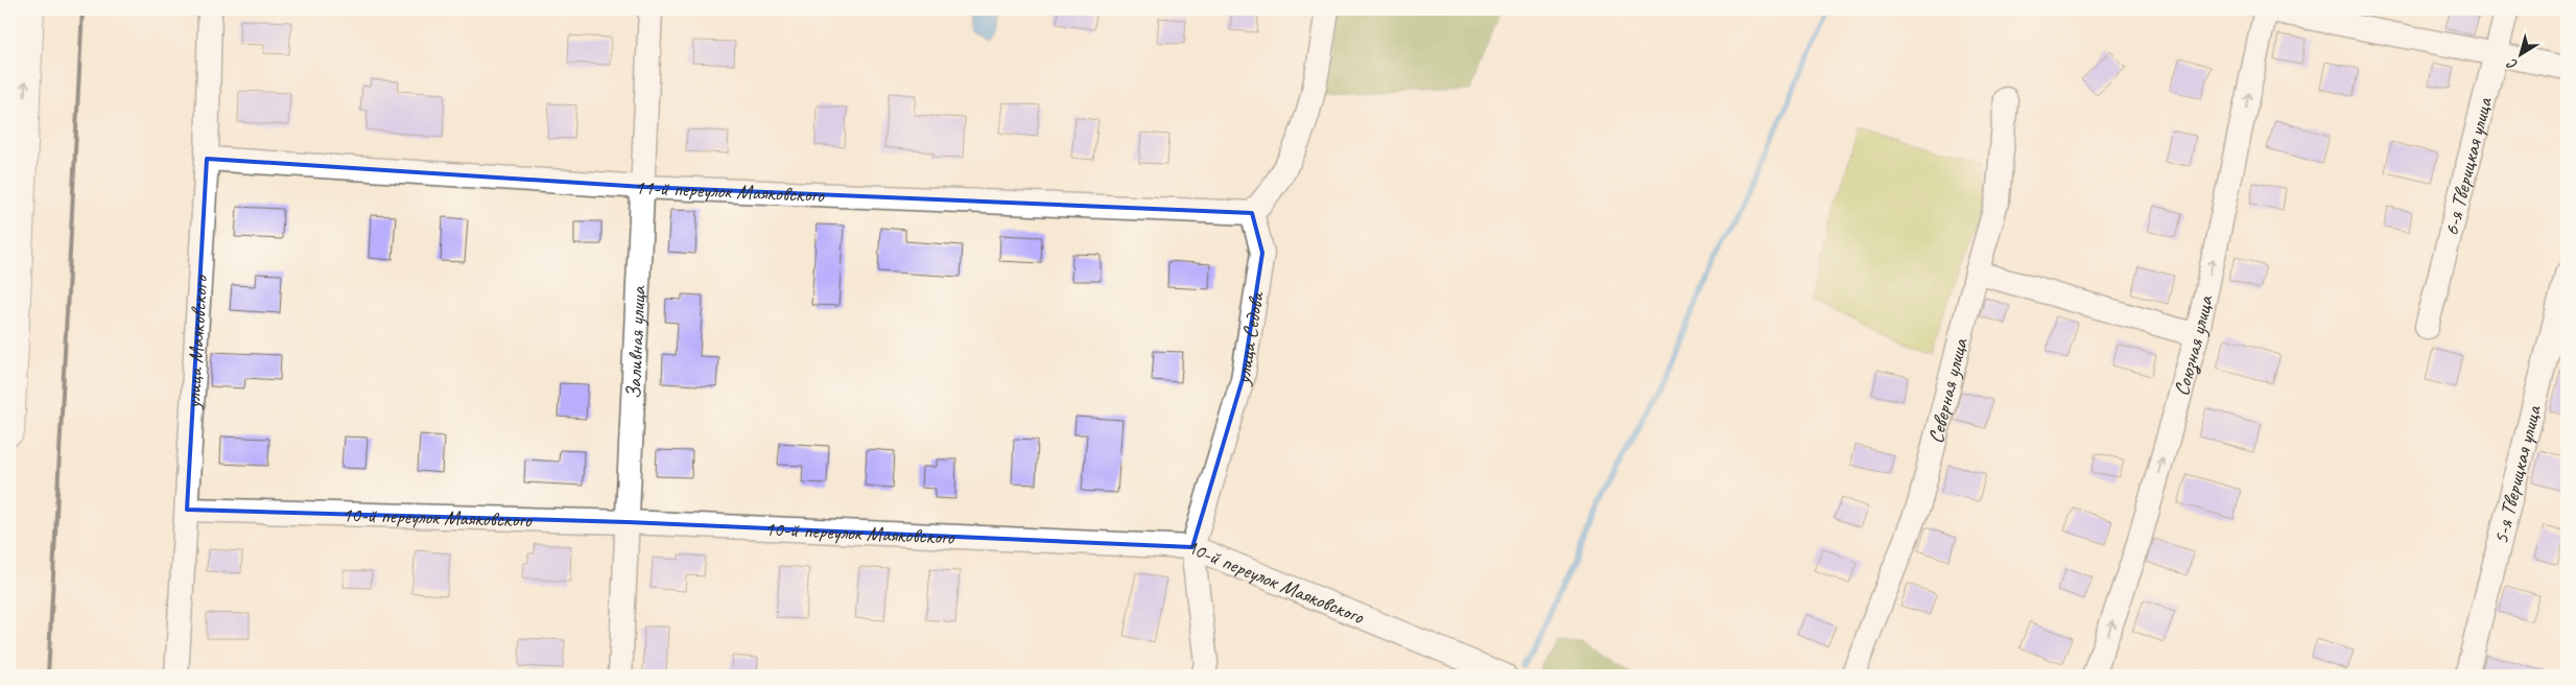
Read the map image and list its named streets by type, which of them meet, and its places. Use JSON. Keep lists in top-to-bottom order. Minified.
{"streets":{"street":["6-я Тверицкая улица","11-й переулок Маяковского","улица Седова","улица Маяковского","Заливная улица","Союзная улица","Северная улица","5-я Тверицкая улица","10-й переулок Маяковского"]},"crossings":[["11-й переулок Маяковского","улица Седова"],["11-й переулок Маяковского","улица Маяковского"],["11-й переулок Маяковского","Заливная улица"],["улица Седова","10-й переулок Маяковского"],["улица Маяковского","10-й переулок Маяковского"],["Заливная улица","10-й переулок Маяковского"]],"one_way":["Союзная улица"],"north":"bottom left"}
